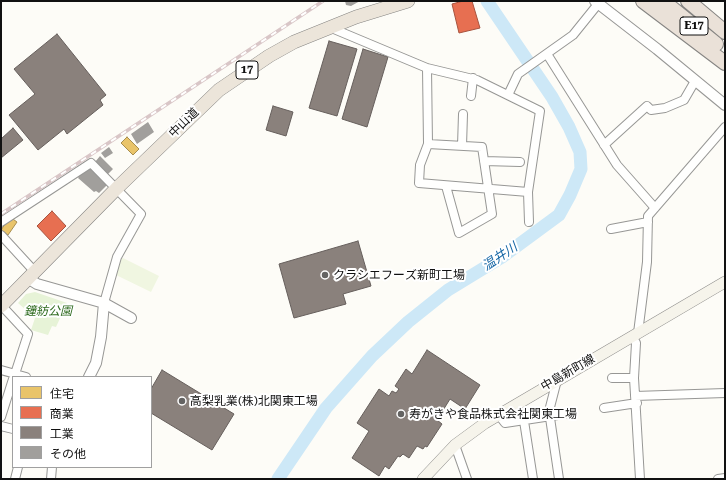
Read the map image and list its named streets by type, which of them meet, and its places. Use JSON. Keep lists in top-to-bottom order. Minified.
{"streets":{"highway":["E17","17","中山道"],"main road":["中島新町線"]},"water":["温井川"],"parks":["鐘紡公園"],"places":["クラシエフーズ新町工場","高梨乳業(株)北関東工場","寿がきや食品株式会社関東工場"],"legend":["住宅","商業","工業","その他"]}
